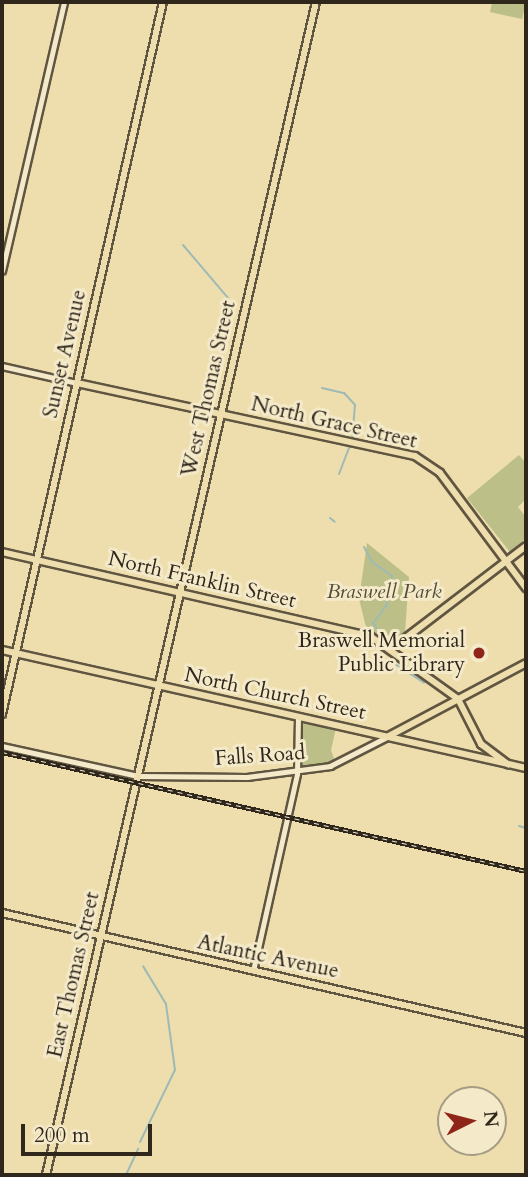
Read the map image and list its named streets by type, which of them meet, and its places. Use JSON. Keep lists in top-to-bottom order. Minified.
{"streets":{"main road":["Sunset Avenue","West Thomas Street","North Grace Street","North Franklin Street","North Church Street","Falls Road","Atlantic Avenue","East Thomas Street"]},"crossings":[["Sunset Avenue","North Grace Street"],["Sunset Avenue","North Franklin Street"],["Sunset Avenue","North Church Street"],["West Thomas Street","North Grace Street"],["West Thomas Street","North Franklin Street"],["West Thomas Street","North Church Street"],["West Thomas Street","Falls Road"],["West Thomas Street","East Thomas Street"],["North Franklin Street","Falls Road"],["North Church Street","Falls Road"],["Falls Road","East Thomas Street"],["Atlantic Avenue","East Thomas Street"]],"parks":["Braswell Park"],"places":["Braswell Memorial Public Library"],"scale_bar":"200 m","north":"right"}
